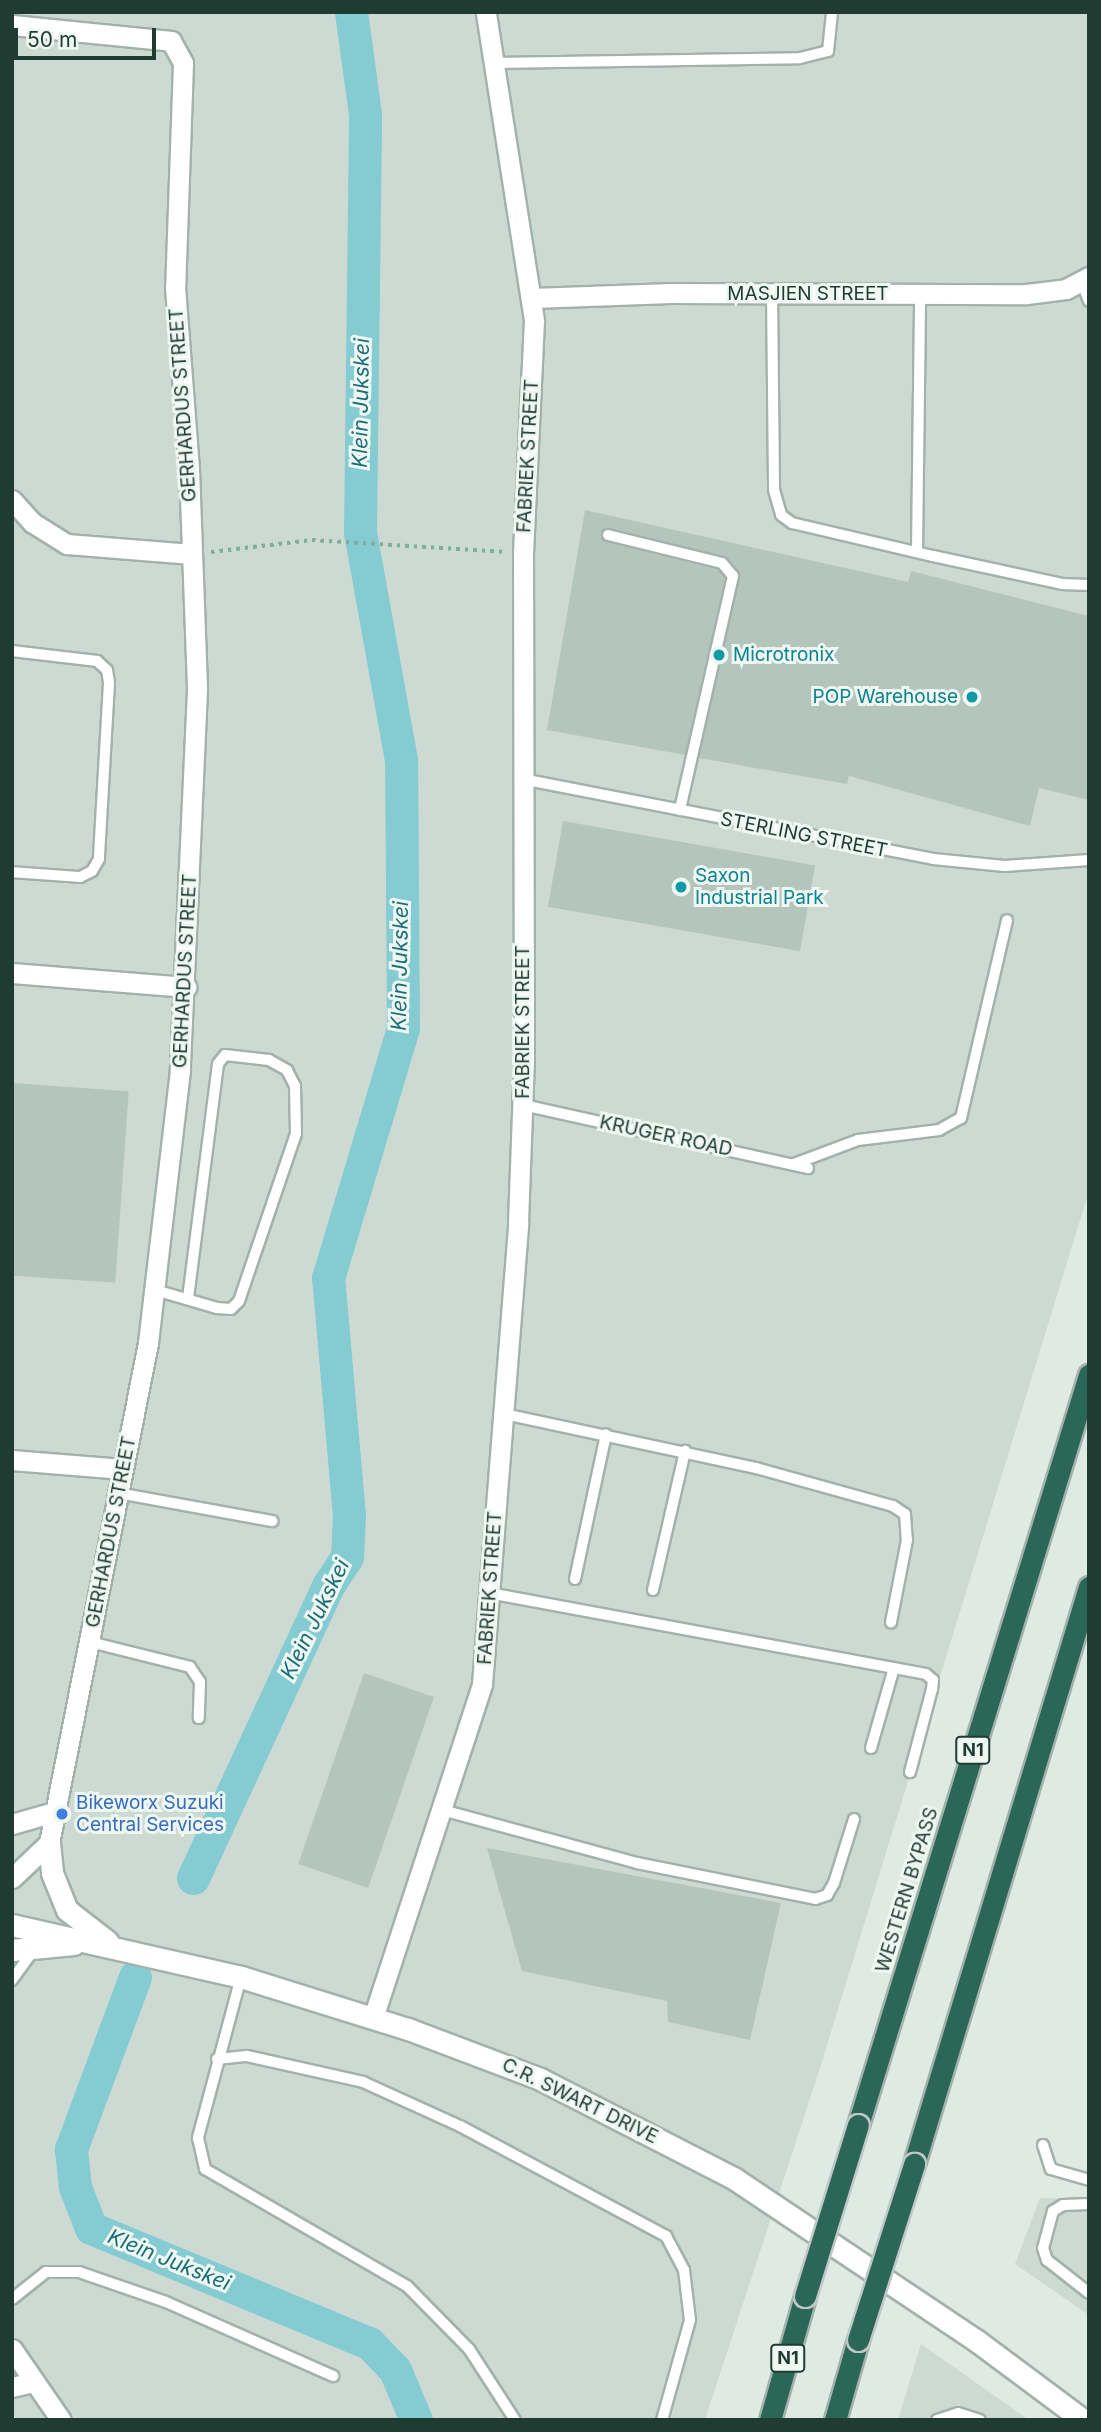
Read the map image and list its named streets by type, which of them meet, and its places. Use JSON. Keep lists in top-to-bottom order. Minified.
{"streets":{"highway":["N1","WESTERN BYPASS"],"street":["MASJIEN STREET","GERHARDUS STREET","FABRIEK STREET","C.R. SWART DRIVE"],"lane":["STERLING STREET","KRUGER ROAD"]},"crossings":[["MASJIEN STREET","FABRIEK STREET"],["FABRIEK STREET","STERLING STREET"],["FABRIEK STREET","KRUGER ROAD"],["FABRIEK STREET","C.R. SWART DRIVE"]],"water":["Klein Jukskei"],"places":["Microtronix","POP Warehouse","Saxon Industrial Park","Bikeworx Suzuki Central Services"],"scale_bar":"50 m"}
